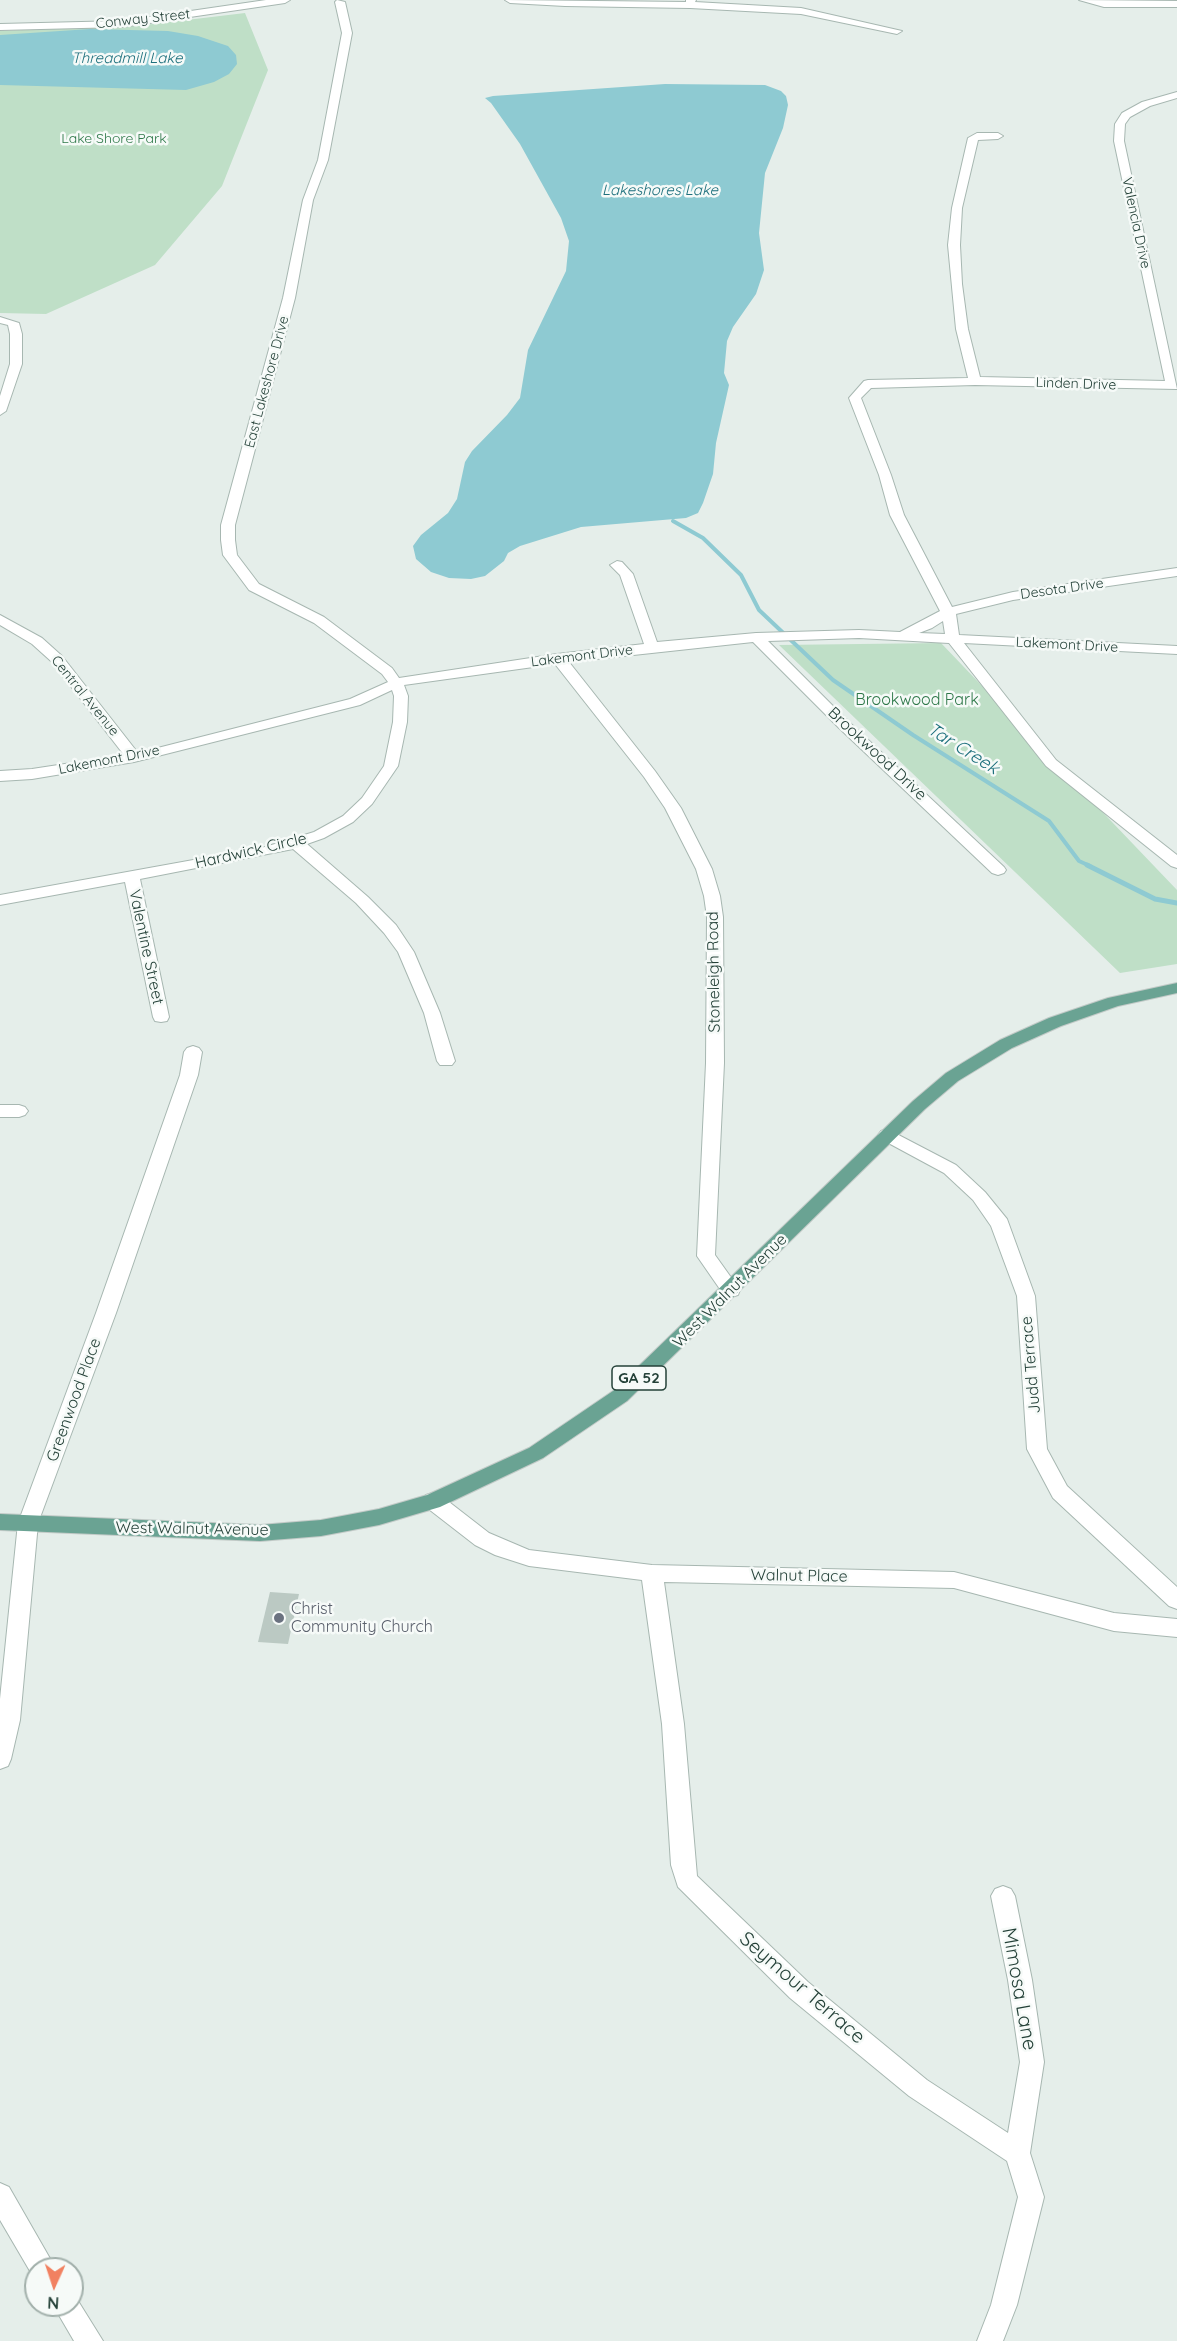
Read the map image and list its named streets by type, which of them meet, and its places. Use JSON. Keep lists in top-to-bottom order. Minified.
{"streets":{"main road":["West Walnut Avenue","GA 52"],"street":["Conway Street","Valencia Drive","East Lakeshore Drive","Linden Drive","Desota Drive","Lakemont Drive","Central Avenue","Brookwood Drive","Hardwick Circle","Valentine Street","Stoneleigh Road","Judd Terrace","Greenwood Place","Walnut Place","Seymour Terrace","Mimosa Lane"]},"crossings":[["Valencia Drive","Linden Drive"],["East Lakeshore Drive","Lakemont Drive"],["East Lakeshore Drive","Hardwick Circle"],["Linden Drive","Desota Drive"],["Desota Drive","Lakemont Drive"],["Lakemont Drive","Central Avenue"],["Lakemont Drive","Brookwood Drive"],["Lakemont Drive","Hardwick Circle"],["Lakemont Drive","Stoneleigh Road"],["Hardwick Circle","Valentine Street"],["Stoneleigh Road","West Walnut Avenue"],["West Walnut Avenue","Judd Terrace"],["West Walnut Avenue","Greenwood Place"],["West Walnut Avenue","Walnut Place"],["Walnut Place","Seymour Terrace"],["Seymour Terrace","Mimosa Lane"]],"water":["Threadmill Lake","Lakeshores Lake","Tar Creek"],"parks":["Lake Shore Park","Brookwood Park"],"places":["Christ Community Church"],"north":"bottom"}
